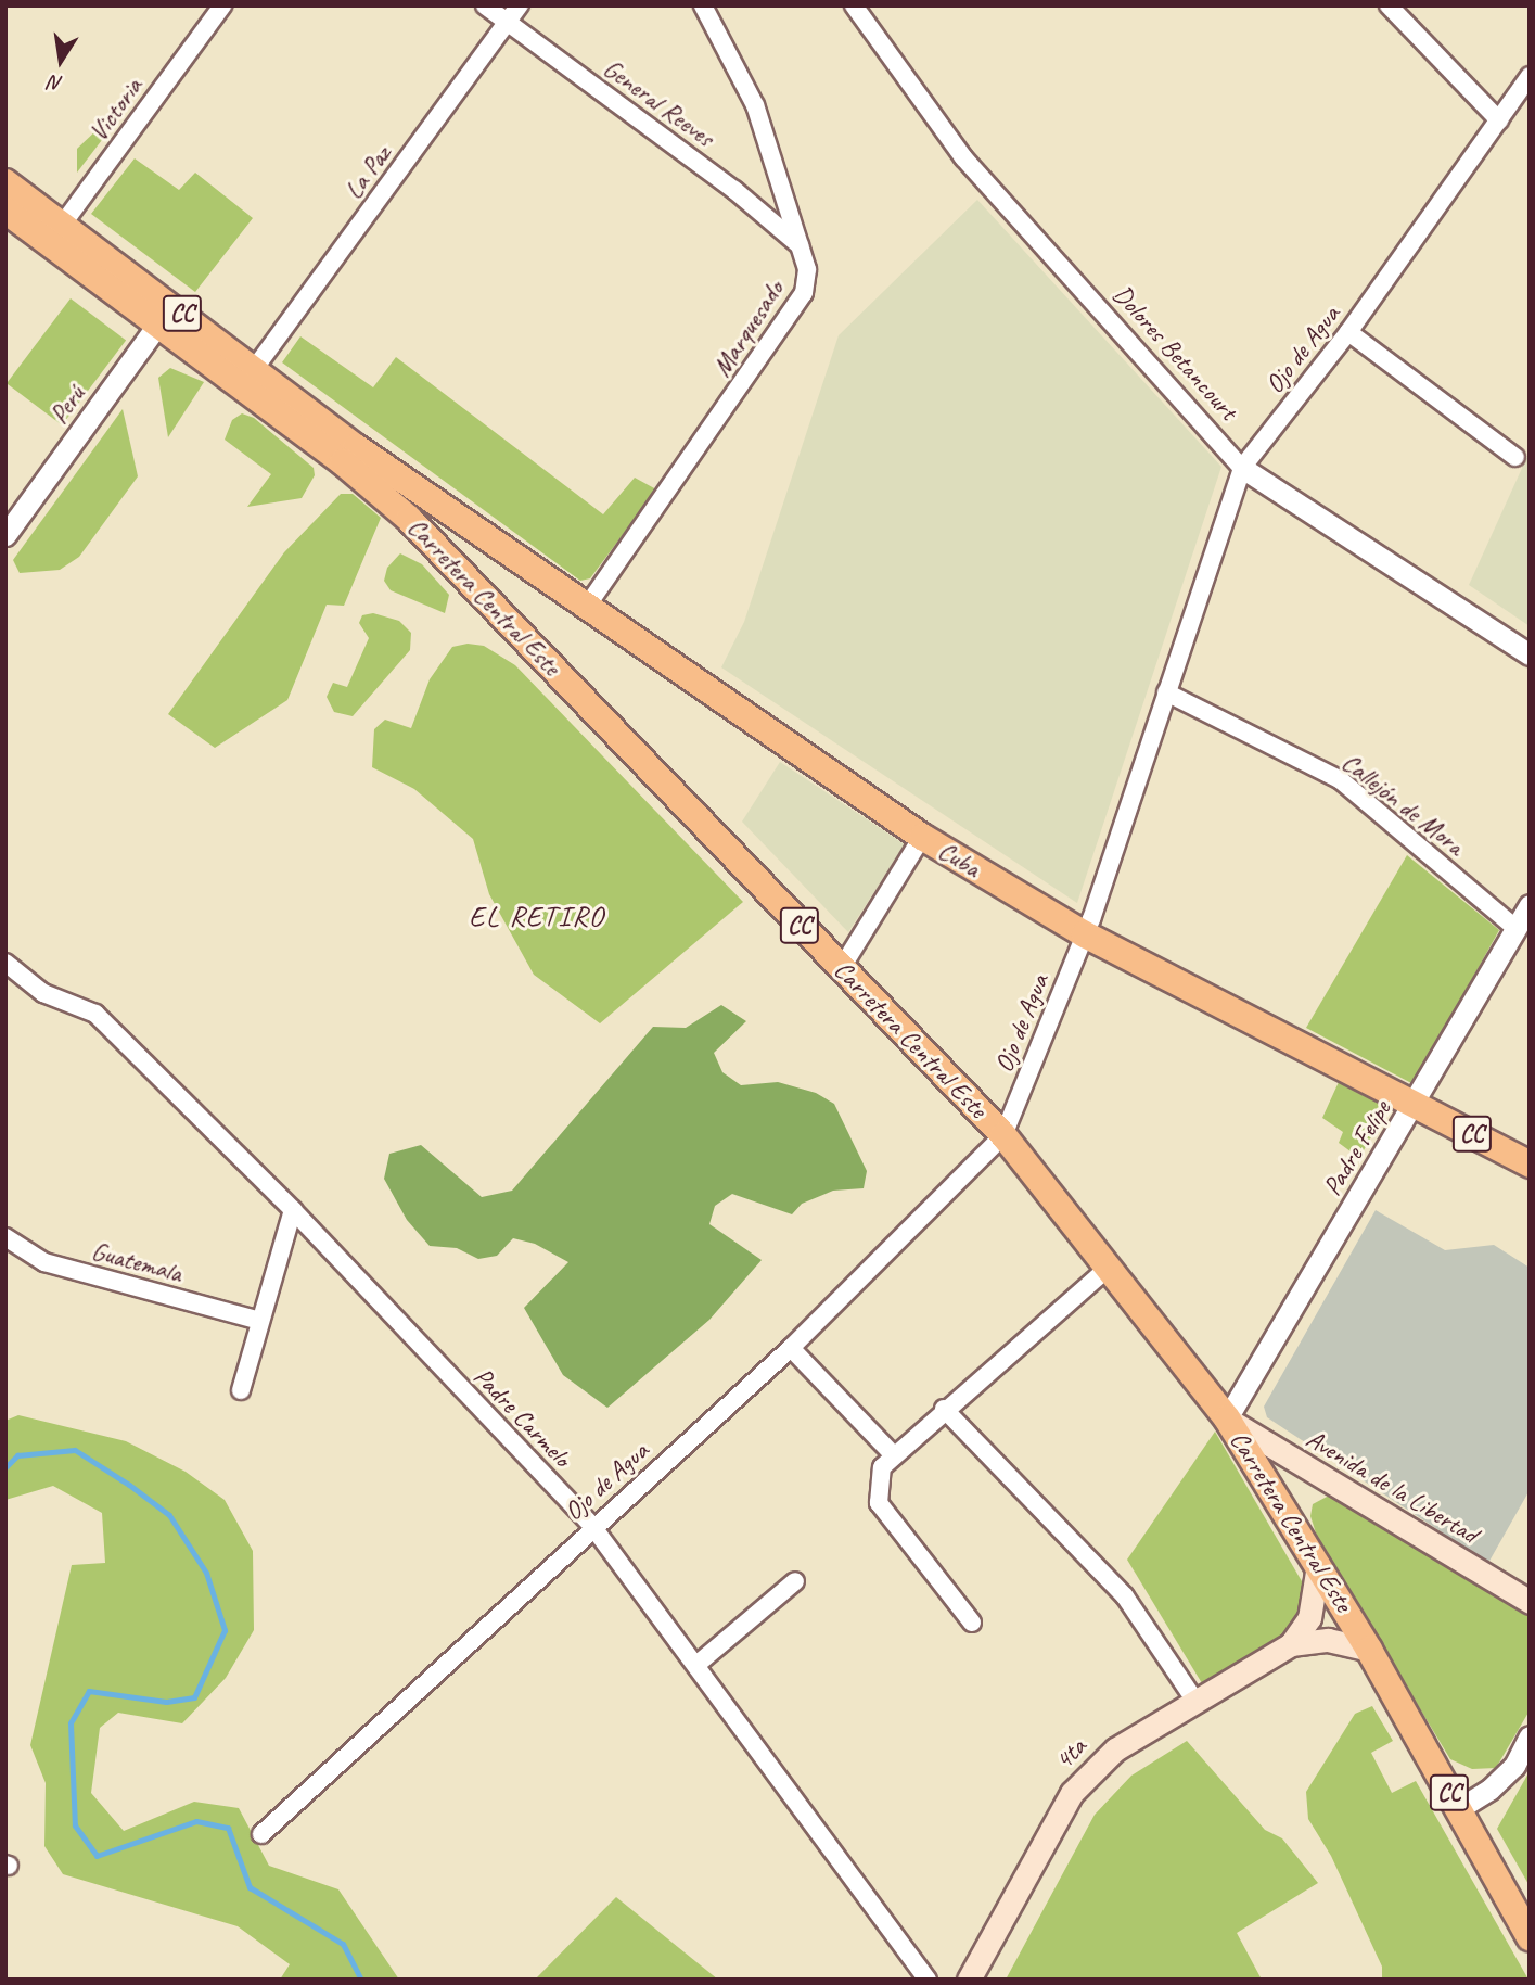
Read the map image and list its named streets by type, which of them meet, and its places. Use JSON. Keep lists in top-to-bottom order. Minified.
{"streets":{"main road":["CC","Carretera Central Este","Cuba","Avenida de la Libertad","4ta"],"street":["General Reeves","Victoria","La Paz","Marquesado","Ojo de Agua","Dolores Betancourt","Perú","Callejón de Mora","Padre Felipe","Guatemala","Padre Carmelo"]},"crossings":[["General Reeves","La Paz"],["General Reeves","Marquesado"],["Victoria","Carretera Central Este"],["La Paz","Carretera Central Este"],["Marquesado","Cuba"],["Ojo de Agua","Dolores Betancourt"],["Ojo de Agua","Carretera Central Este"],["Ojo de Agua","Callejón de Mora"],["Ojo de Agua","Cuba"],["Ojo de Agua","Padre Carmelo"],["Perú","Carretera Central Este"],["Carretera Central Este","Cuba"],["Carretera Central Este","Padre Felipe"],["Carretera Central Este","Avenida de la Libertad"],["Carretera Central Este","4ta"],["Callejón de Mora","Padre Felipe"],["Cuba","Padre Felipe"],["Padre Felipe","Avenida de la Libertad"]],"districts":["EL RETIRO"],"north":"bottom"}
